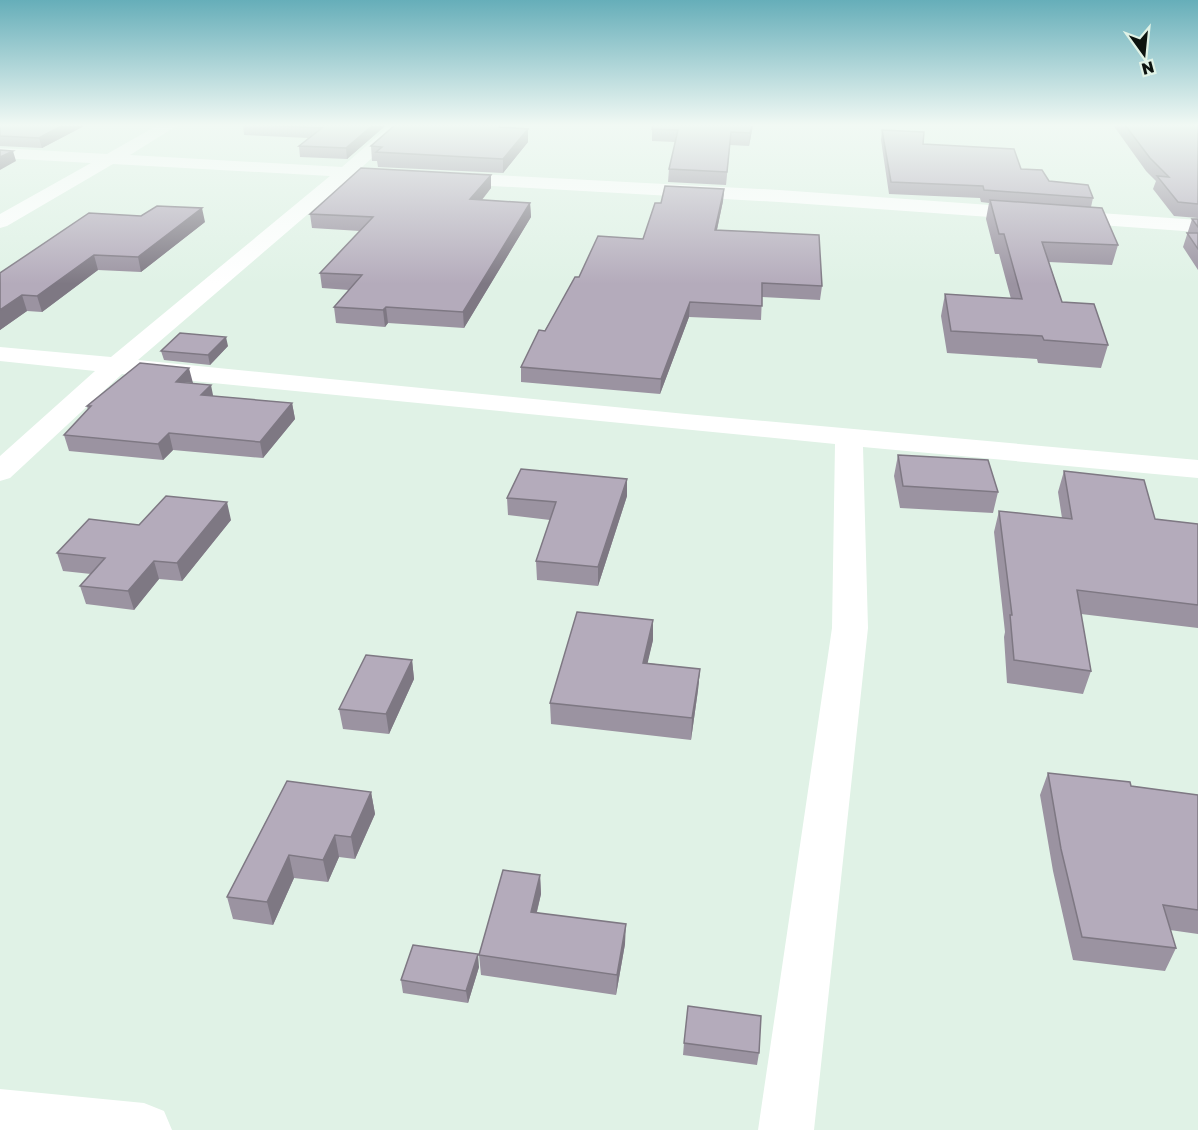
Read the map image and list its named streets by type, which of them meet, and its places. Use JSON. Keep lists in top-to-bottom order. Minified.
{"north":"bottom"}
